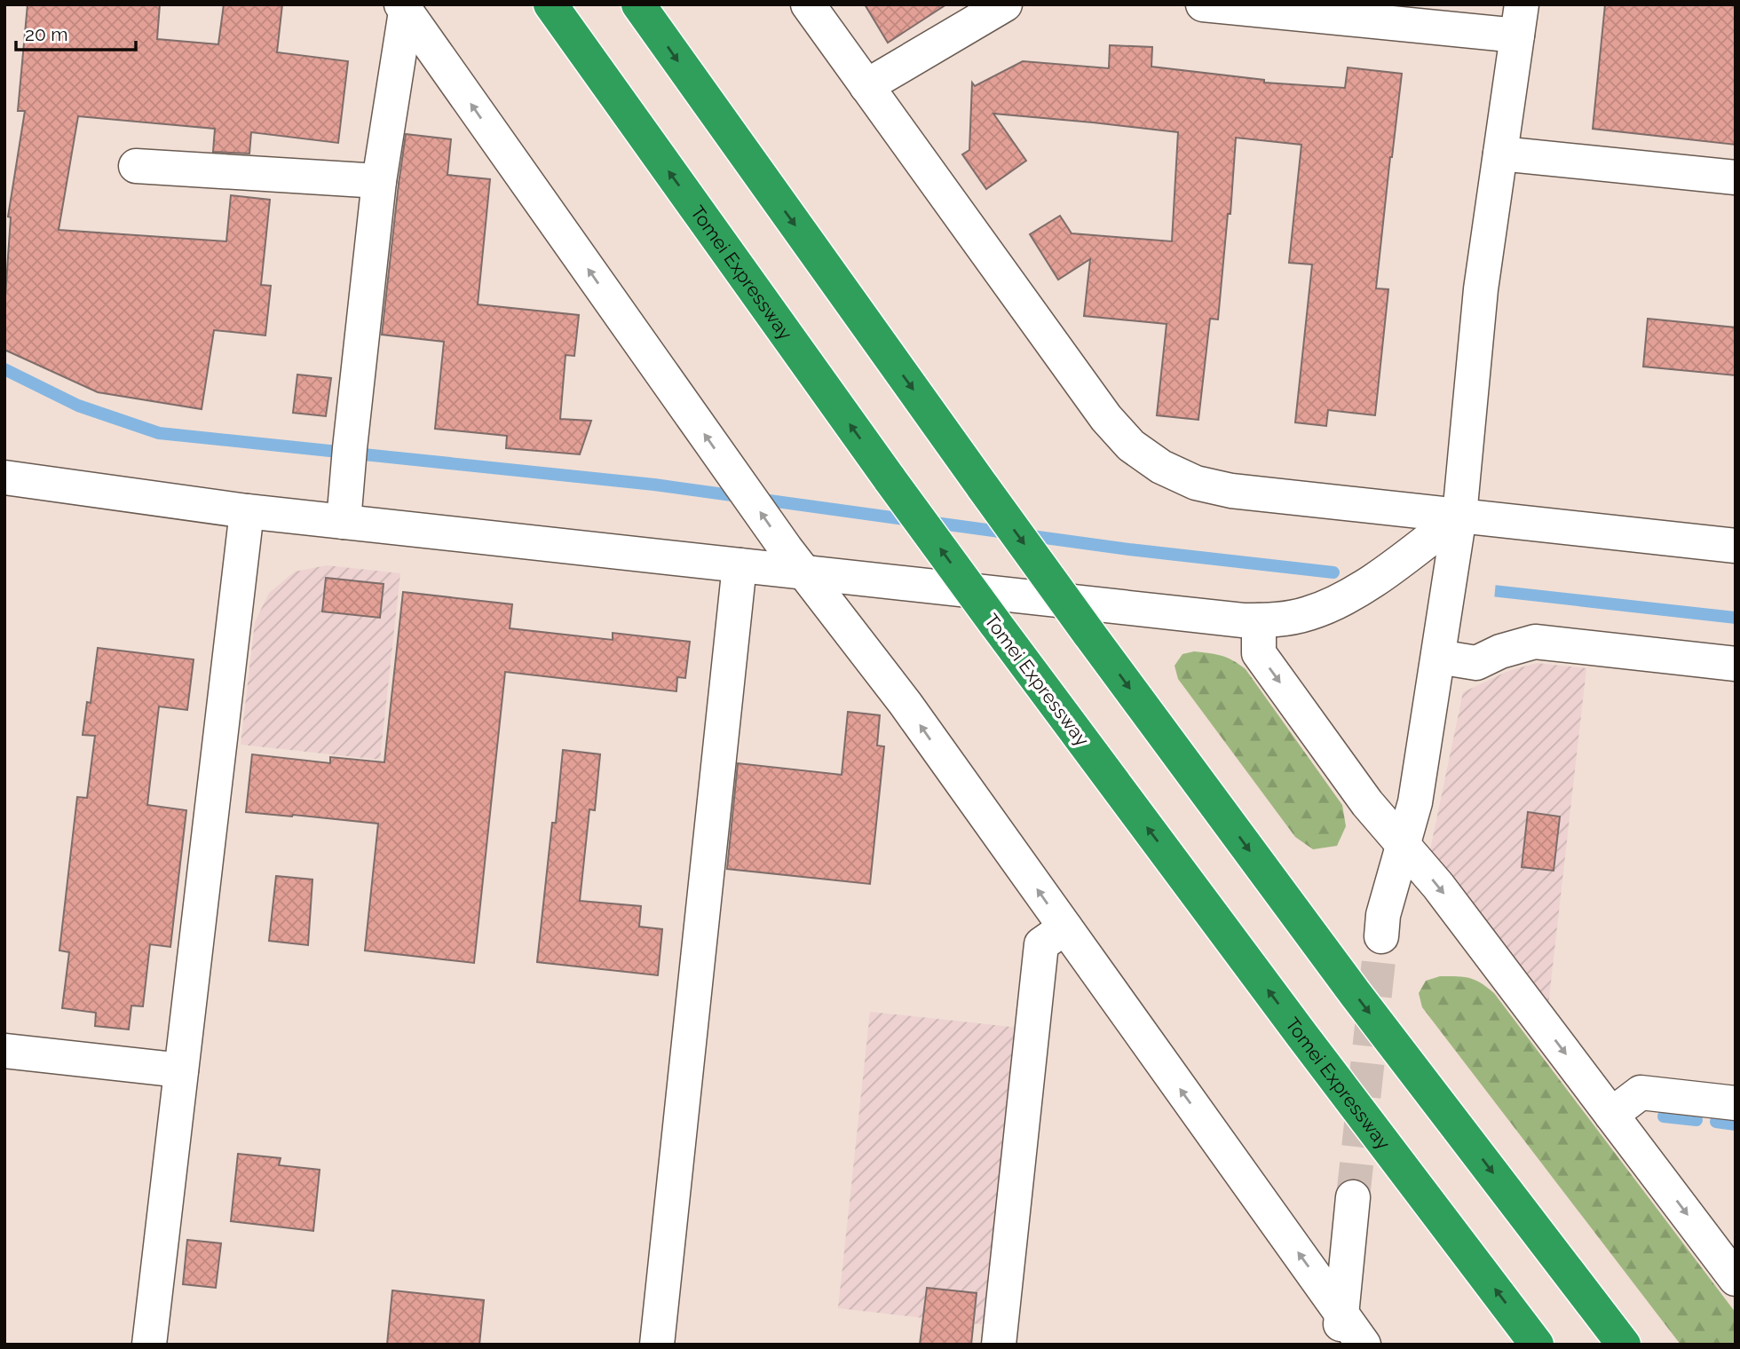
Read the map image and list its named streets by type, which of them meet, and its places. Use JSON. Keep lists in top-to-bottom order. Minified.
{"streets":{"highway":["Tomei Expressway"]},"scale_bar":"20 m"}
